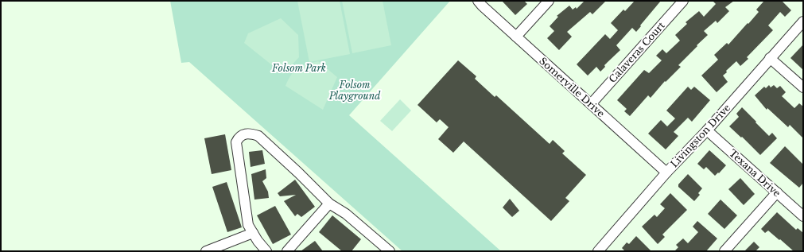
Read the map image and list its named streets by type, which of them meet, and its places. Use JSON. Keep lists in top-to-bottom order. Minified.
{"streets":{"street":["Calaveras Court","Somerville Drive","Livingston Drive","Texana Drive"]},"crossings":[["Calaveras Court","Somerville Drive"],["Somerville Drive","Livingston Drive"],["Livingston Drive","Texana Drive"]],"parks":["Folsom Park","Folsom Playground"]}
